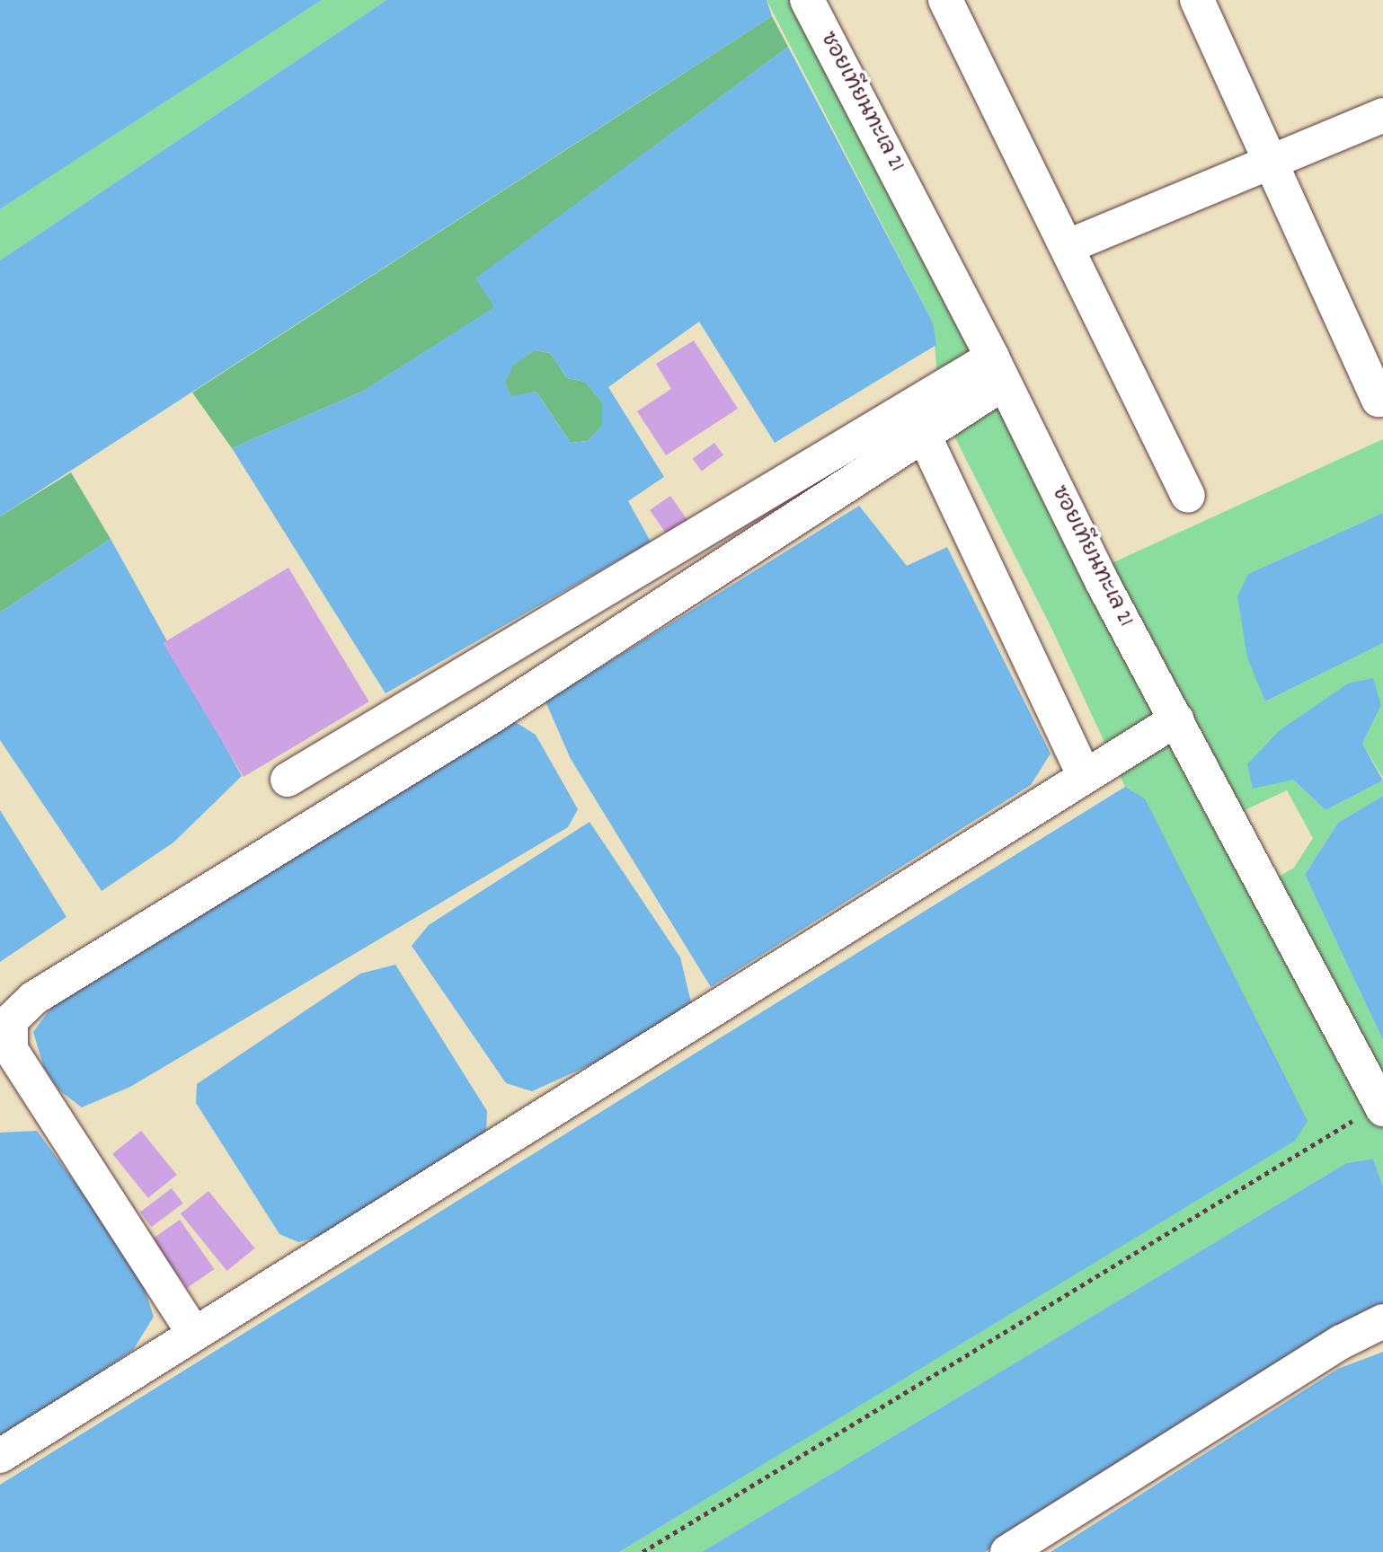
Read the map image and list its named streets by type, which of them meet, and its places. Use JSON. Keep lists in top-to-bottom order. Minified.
{"streets":{"street":["ซอยเทียนทะเล 21"]}}
